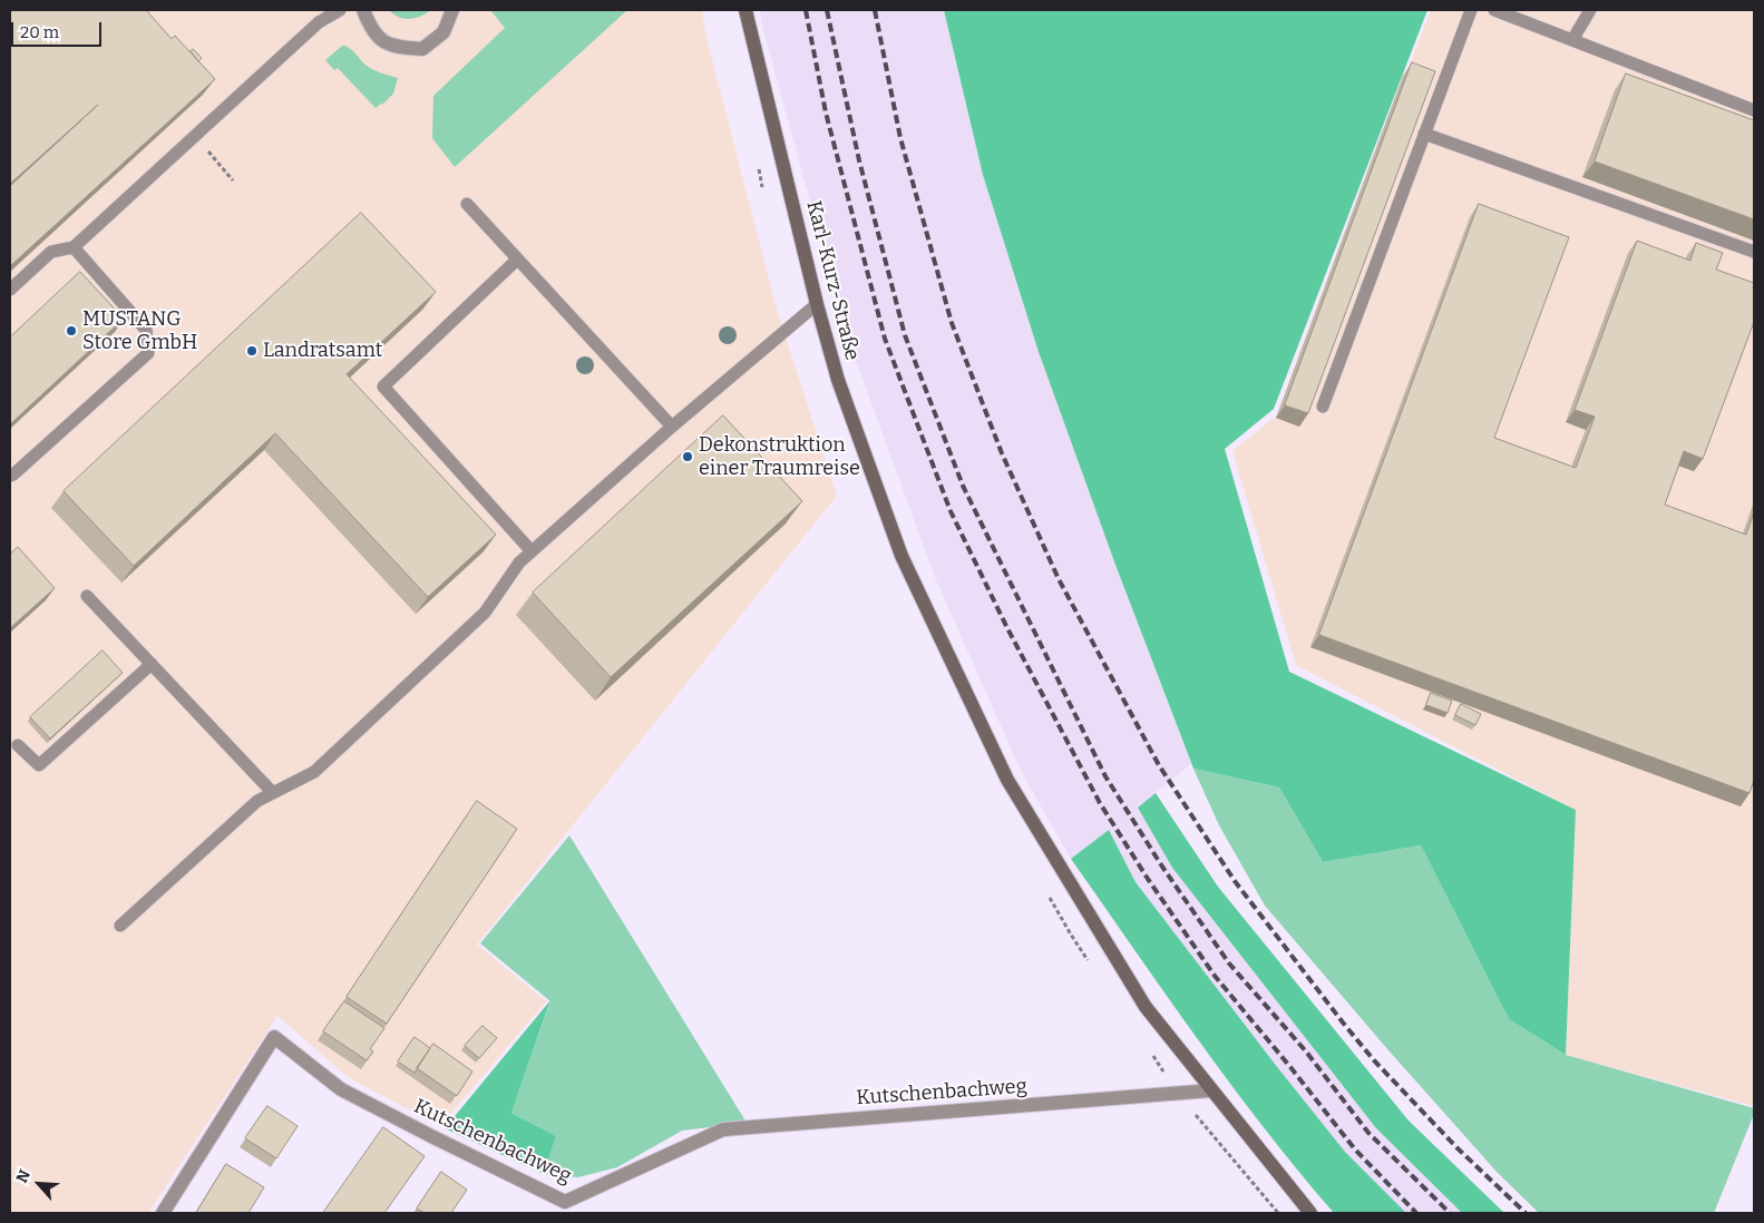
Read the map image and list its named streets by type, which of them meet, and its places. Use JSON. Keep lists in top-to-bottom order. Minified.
{"streets":{"main road":["Karl-Kurz-Straße"],"street":["Kutschenbachweg"]},"crossings":[["Karl-Kurz-Straße","Kutschenbachweg"]],"places":["MUSTANG Store GmbH","Landratsamt","Dekonstruktion einer Traumreise"],"scale_bar":"20 m","north":"top left"}
